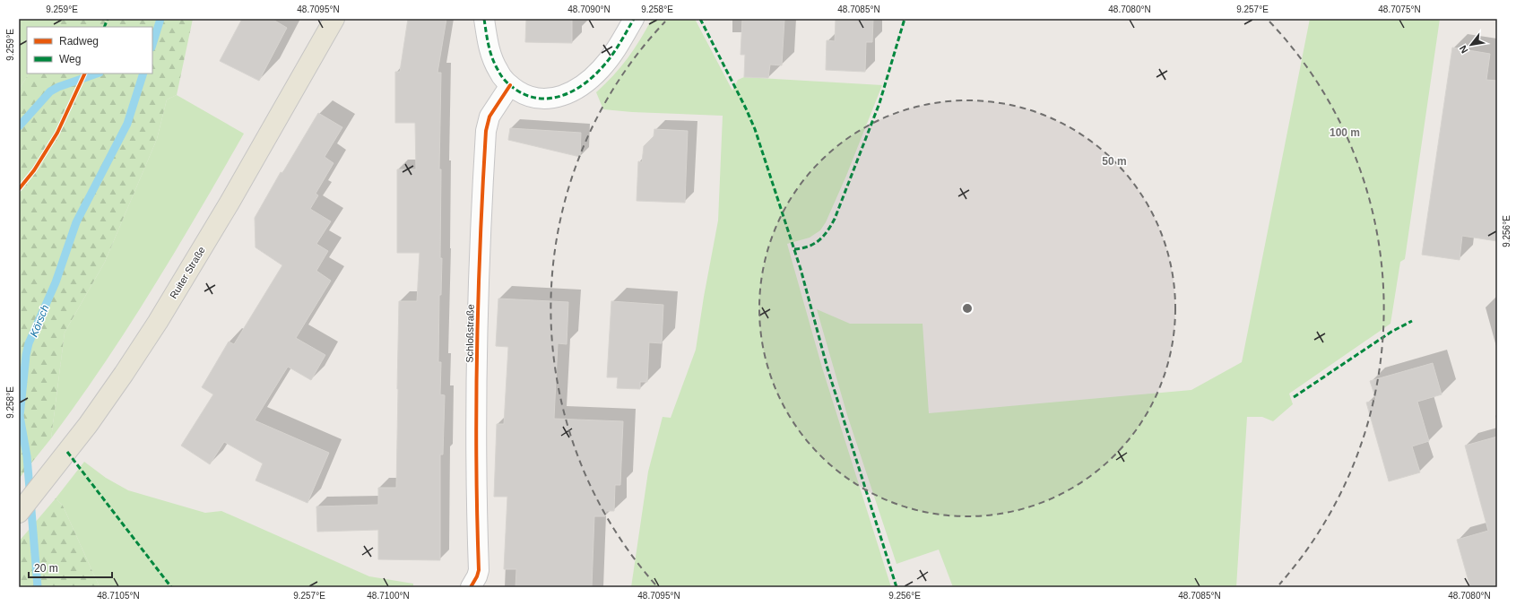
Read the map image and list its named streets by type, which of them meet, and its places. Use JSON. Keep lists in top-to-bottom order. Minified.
{"streets":{"main road":["Ruiter Straße"],"street":["Schloßstraße"]},"water":["Körsch"],"legend":["Radweg","Weg"],"scale_bar":"20 m","north":"bottom left","coordinates":["9.259°E","48.7095°N","48.7090°N","9.258°E","48.7085°N","48.7080°N","9.257°E","48.7075°N","9.256°E","48.7105°N","48.7100°N"],"rings":["100 m","50 m"]}
